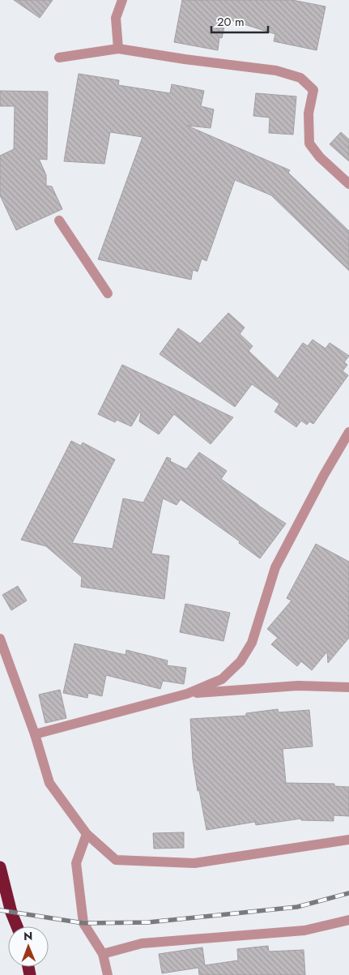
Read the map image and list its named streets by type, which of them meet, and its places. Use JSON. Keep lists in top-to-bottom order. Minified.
{"scale_bar":"20 m","north":"top"}
